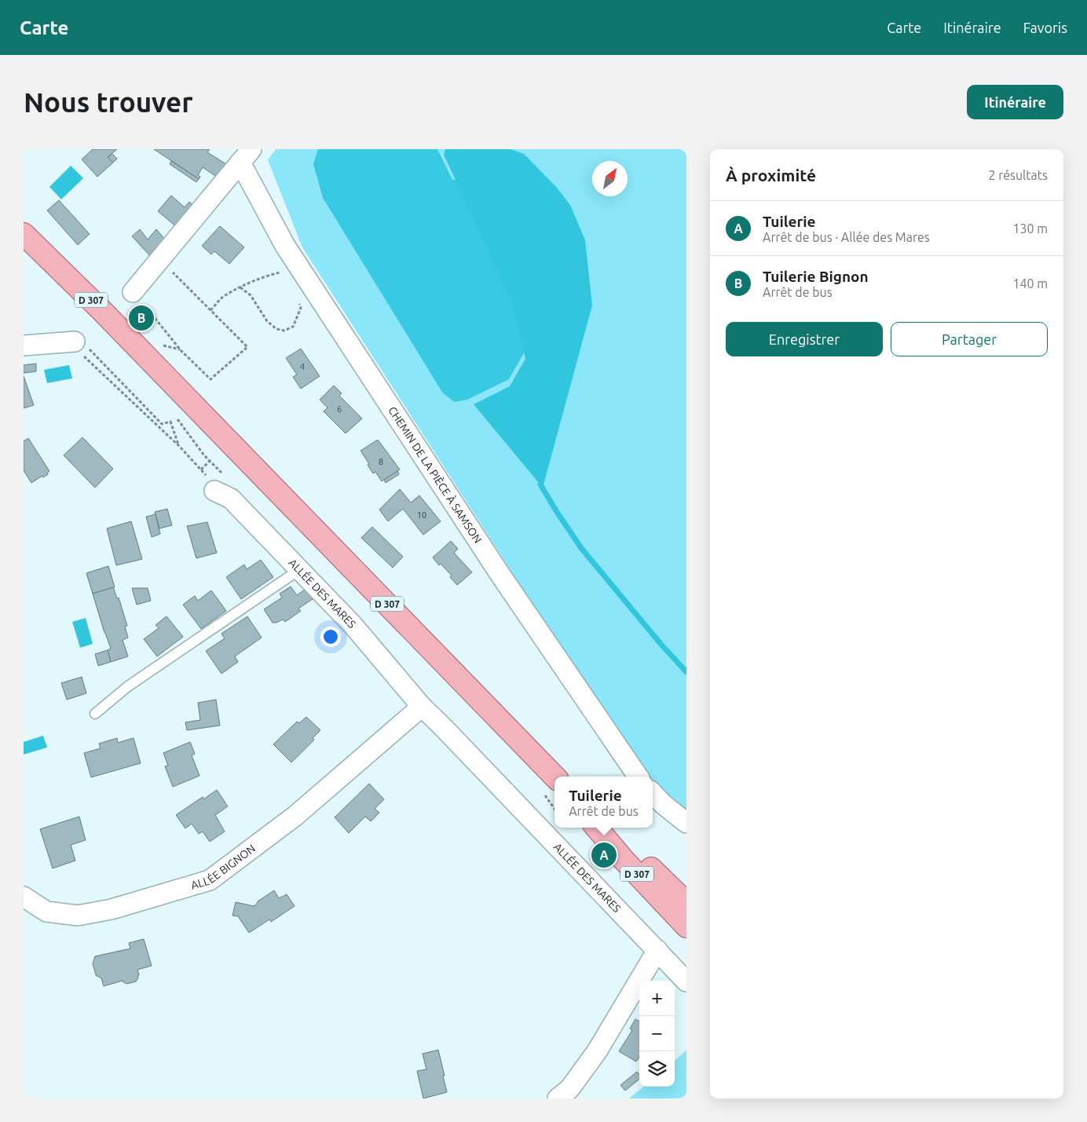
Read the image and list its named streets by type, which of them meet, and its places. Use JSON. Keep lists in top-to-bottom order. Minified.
{"streets":{"main road":["D 307"],"street":["CHEMIN DE LA PIÈCE À SAMSON","ALLÉE DES MARES","ALLÉE BIGNON"]},"crossings":[["ALLÉE DES MARES","ALLÉE BIGNON"]],"house_numbers":["4","6","8","10"],"north":"top right","page":{"header":"Carte","nav":["Carte","Itinéraire","Favoris"],"buttons":["Itinéraire",["Enregistrer","Partager"]],"title":"Nous trouver","heading":["À proximité","2 résultats"],"list":[{"mark":"A","name":"Tuilerie","note":"Arrêt de bus · Allée des Mares","value":"130 m"},{"mark":"B","name":"Tuilerie Bignon","note":"Arrêt de bus","value":"140 m"}],"pins":["B","A"],"popup":["Tuilerie","Arrêt de bus"],"map_buttons":["+","−"]}}
